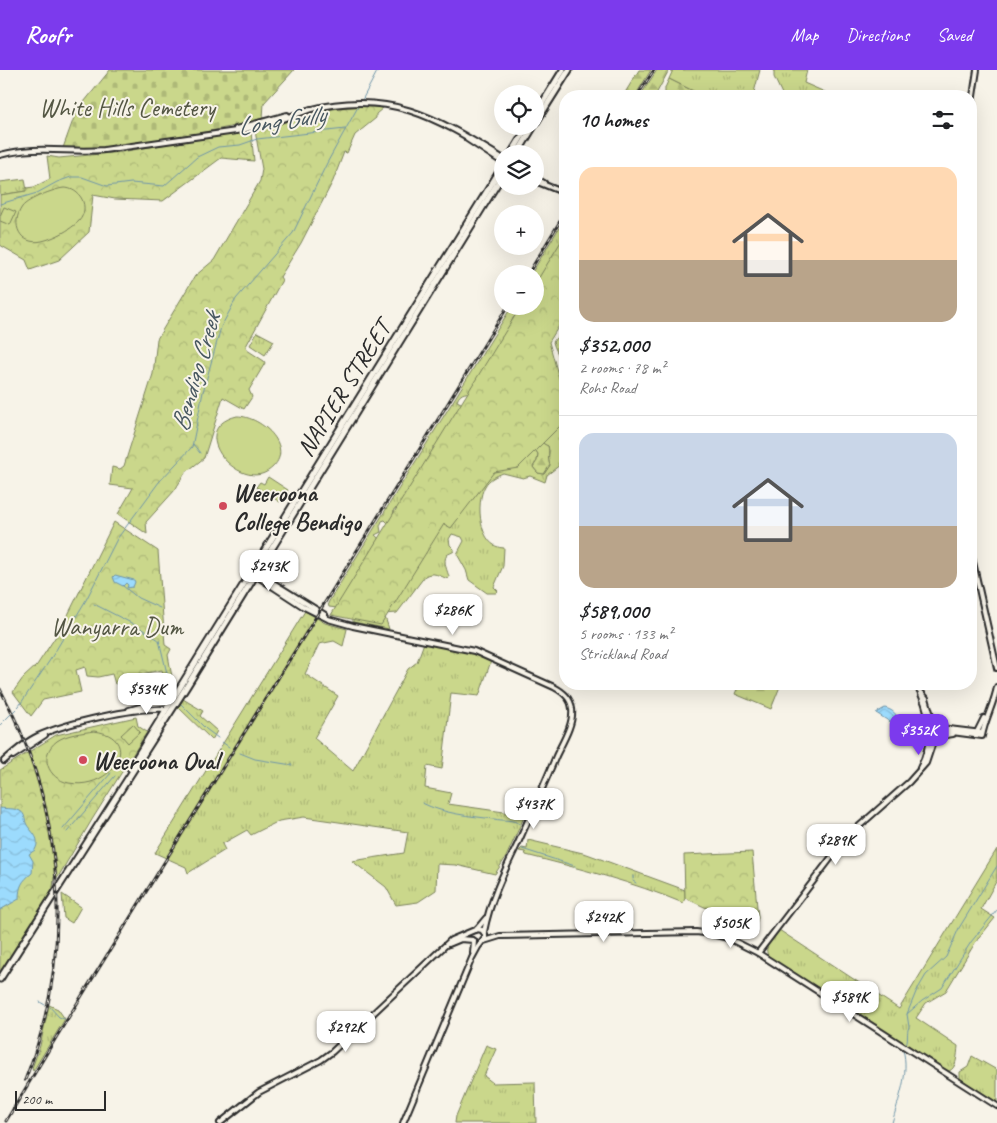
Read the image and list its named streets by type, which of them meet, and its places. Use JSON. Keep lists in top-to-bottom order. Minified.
{"streets":{"highway":["NAPIER STREET"]},"water":["Long Gully","Bendigo Creek"],"parks":["White Hills Cemetery","Wanyarra Dum"],"places":["Weeroona College Bendigo","Weeroona Oval"],"scale_bar":"200 m","page":{"header":"Roofr","nav":["Map","Directions","Saved"],"map_buttons":["+","−"],"heading":"10 homes","list":[{"name":"$352,000","note":"2 rooms · 78 m² · Rohs Road"},{"name":"$589,000","note":"5 rooms · 133 m² · Strickland Road"}],"price":["$243K","$286K","$534K","$352K","$437K","$289K","$242K","$505K","$589K","$292K"],"scale":"200 m"}}
